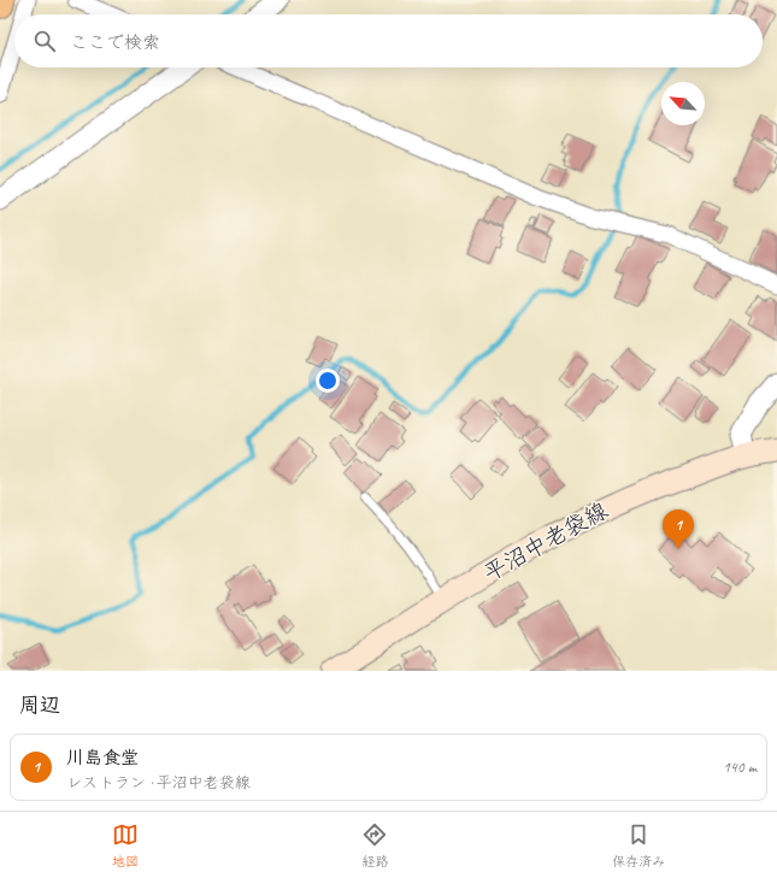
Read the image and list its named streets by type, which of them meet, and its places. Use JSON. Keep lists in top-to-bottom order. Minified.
{"streets":{"main road":["平沼中老袋線"]},"north":"top left","page":{"search":"ここで検索","pins":"1","heading":"周辺","list":[{"mark":"1","name":"川島食堂","note":"レストラン · 平沼中老袋線","value":"140 m"}],"nav":["地図","経路","保存済み"]}}
